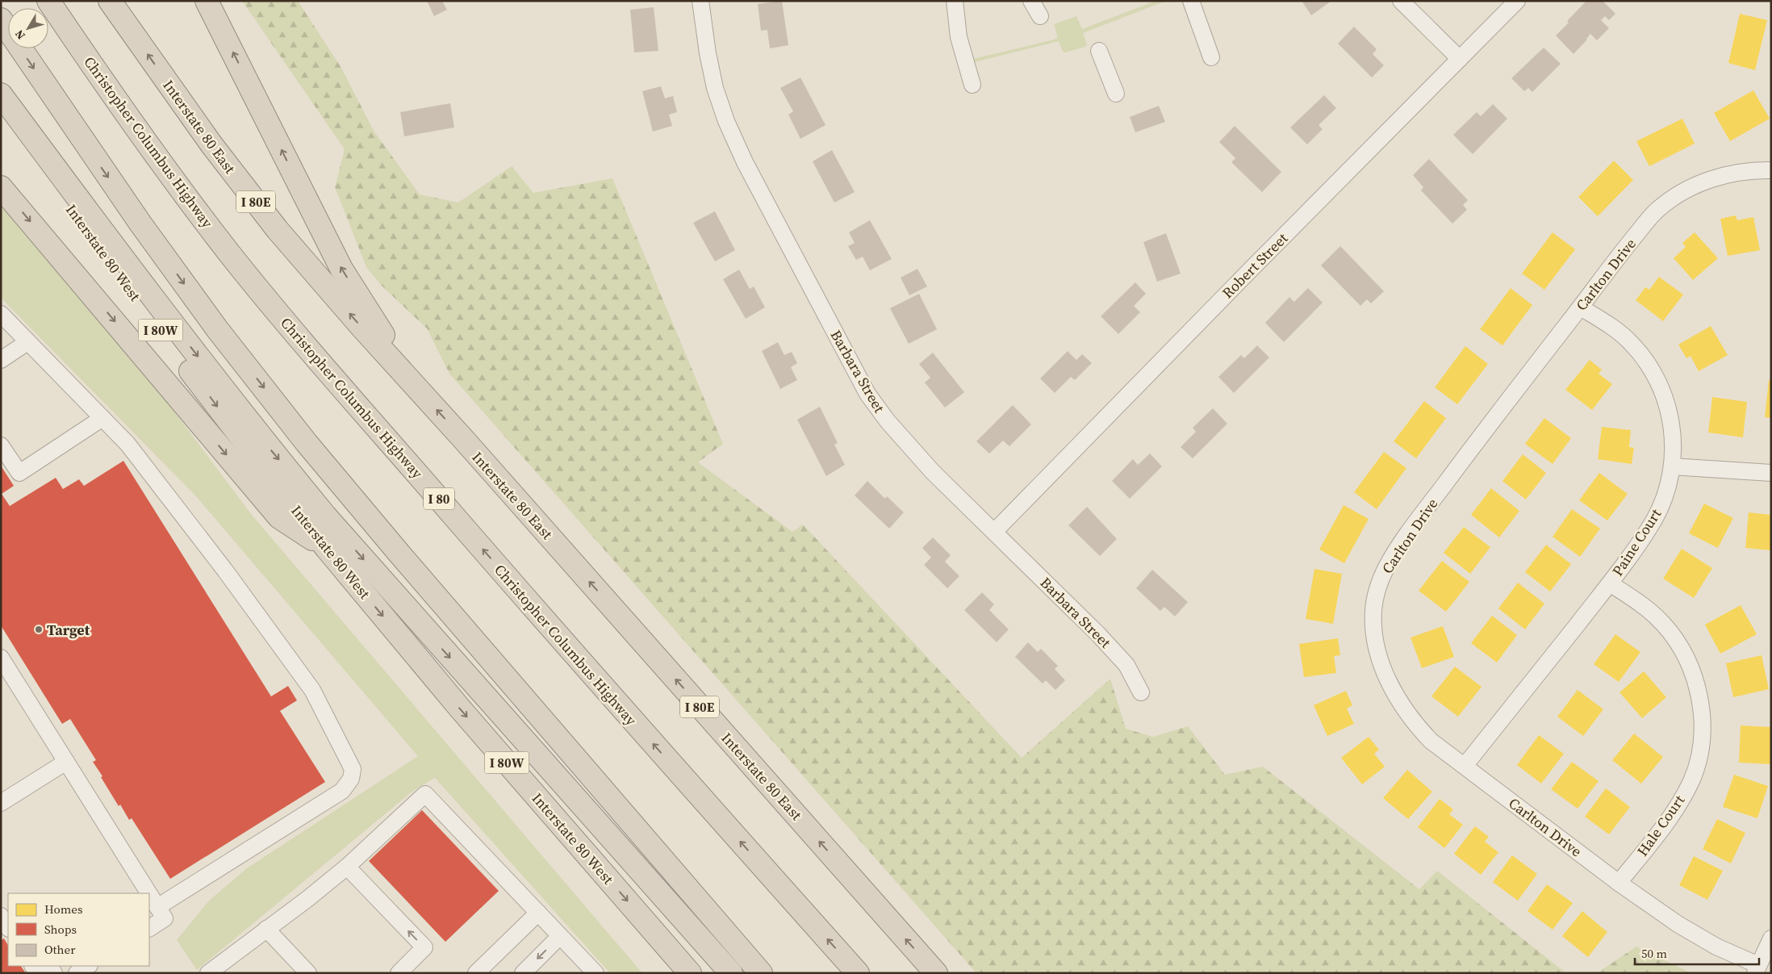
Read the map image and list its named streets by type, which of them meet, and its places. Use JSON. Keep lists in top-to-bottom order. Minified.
{"streets":{"highway":["Interstate 80 East","Christopher Columbus Highway","I 80E","Interstate 80 West","I 80W","I 80"],"street":["Robert Street","Carlton Drive","Barbara Street","Paine Court","Hale Court"]},"crossings":[["Robert Street","Barbara Street"],["Carlton Drive","Paine Court"],["Carlton Drive","Hale Court"],["Paine Court","Hale Court"]],"places":["Target"],"legend":["Homes","Shops","Other"],"scale_bar":"50 m","north":"bottom left"}
